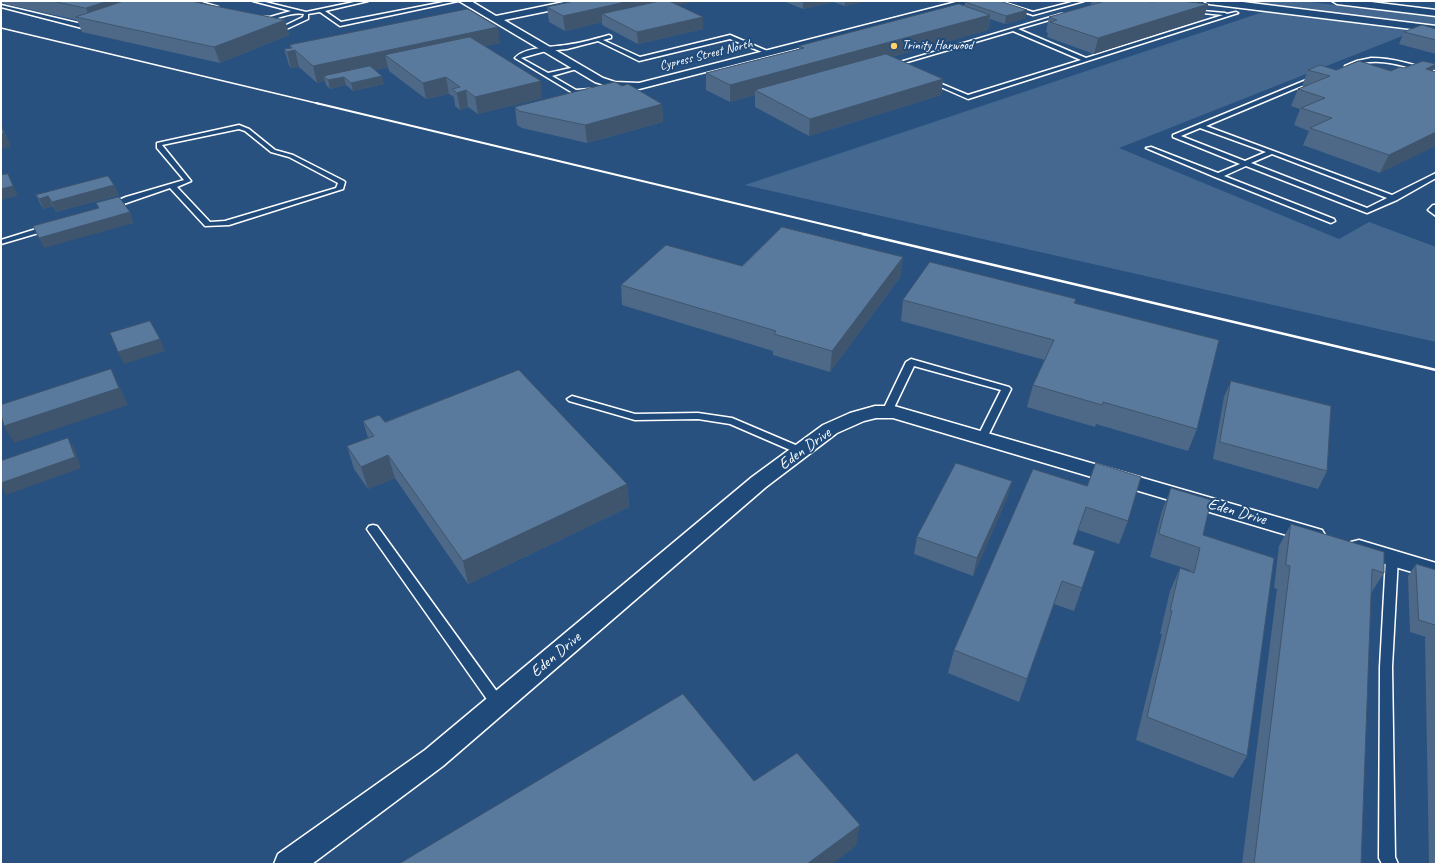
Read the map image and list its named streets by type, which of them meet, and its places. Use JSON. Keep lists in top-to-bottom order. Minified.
{"streets":{"street":["Cypress Street North","Eden Drive"]},"places":["Trinity Harwood"]}
